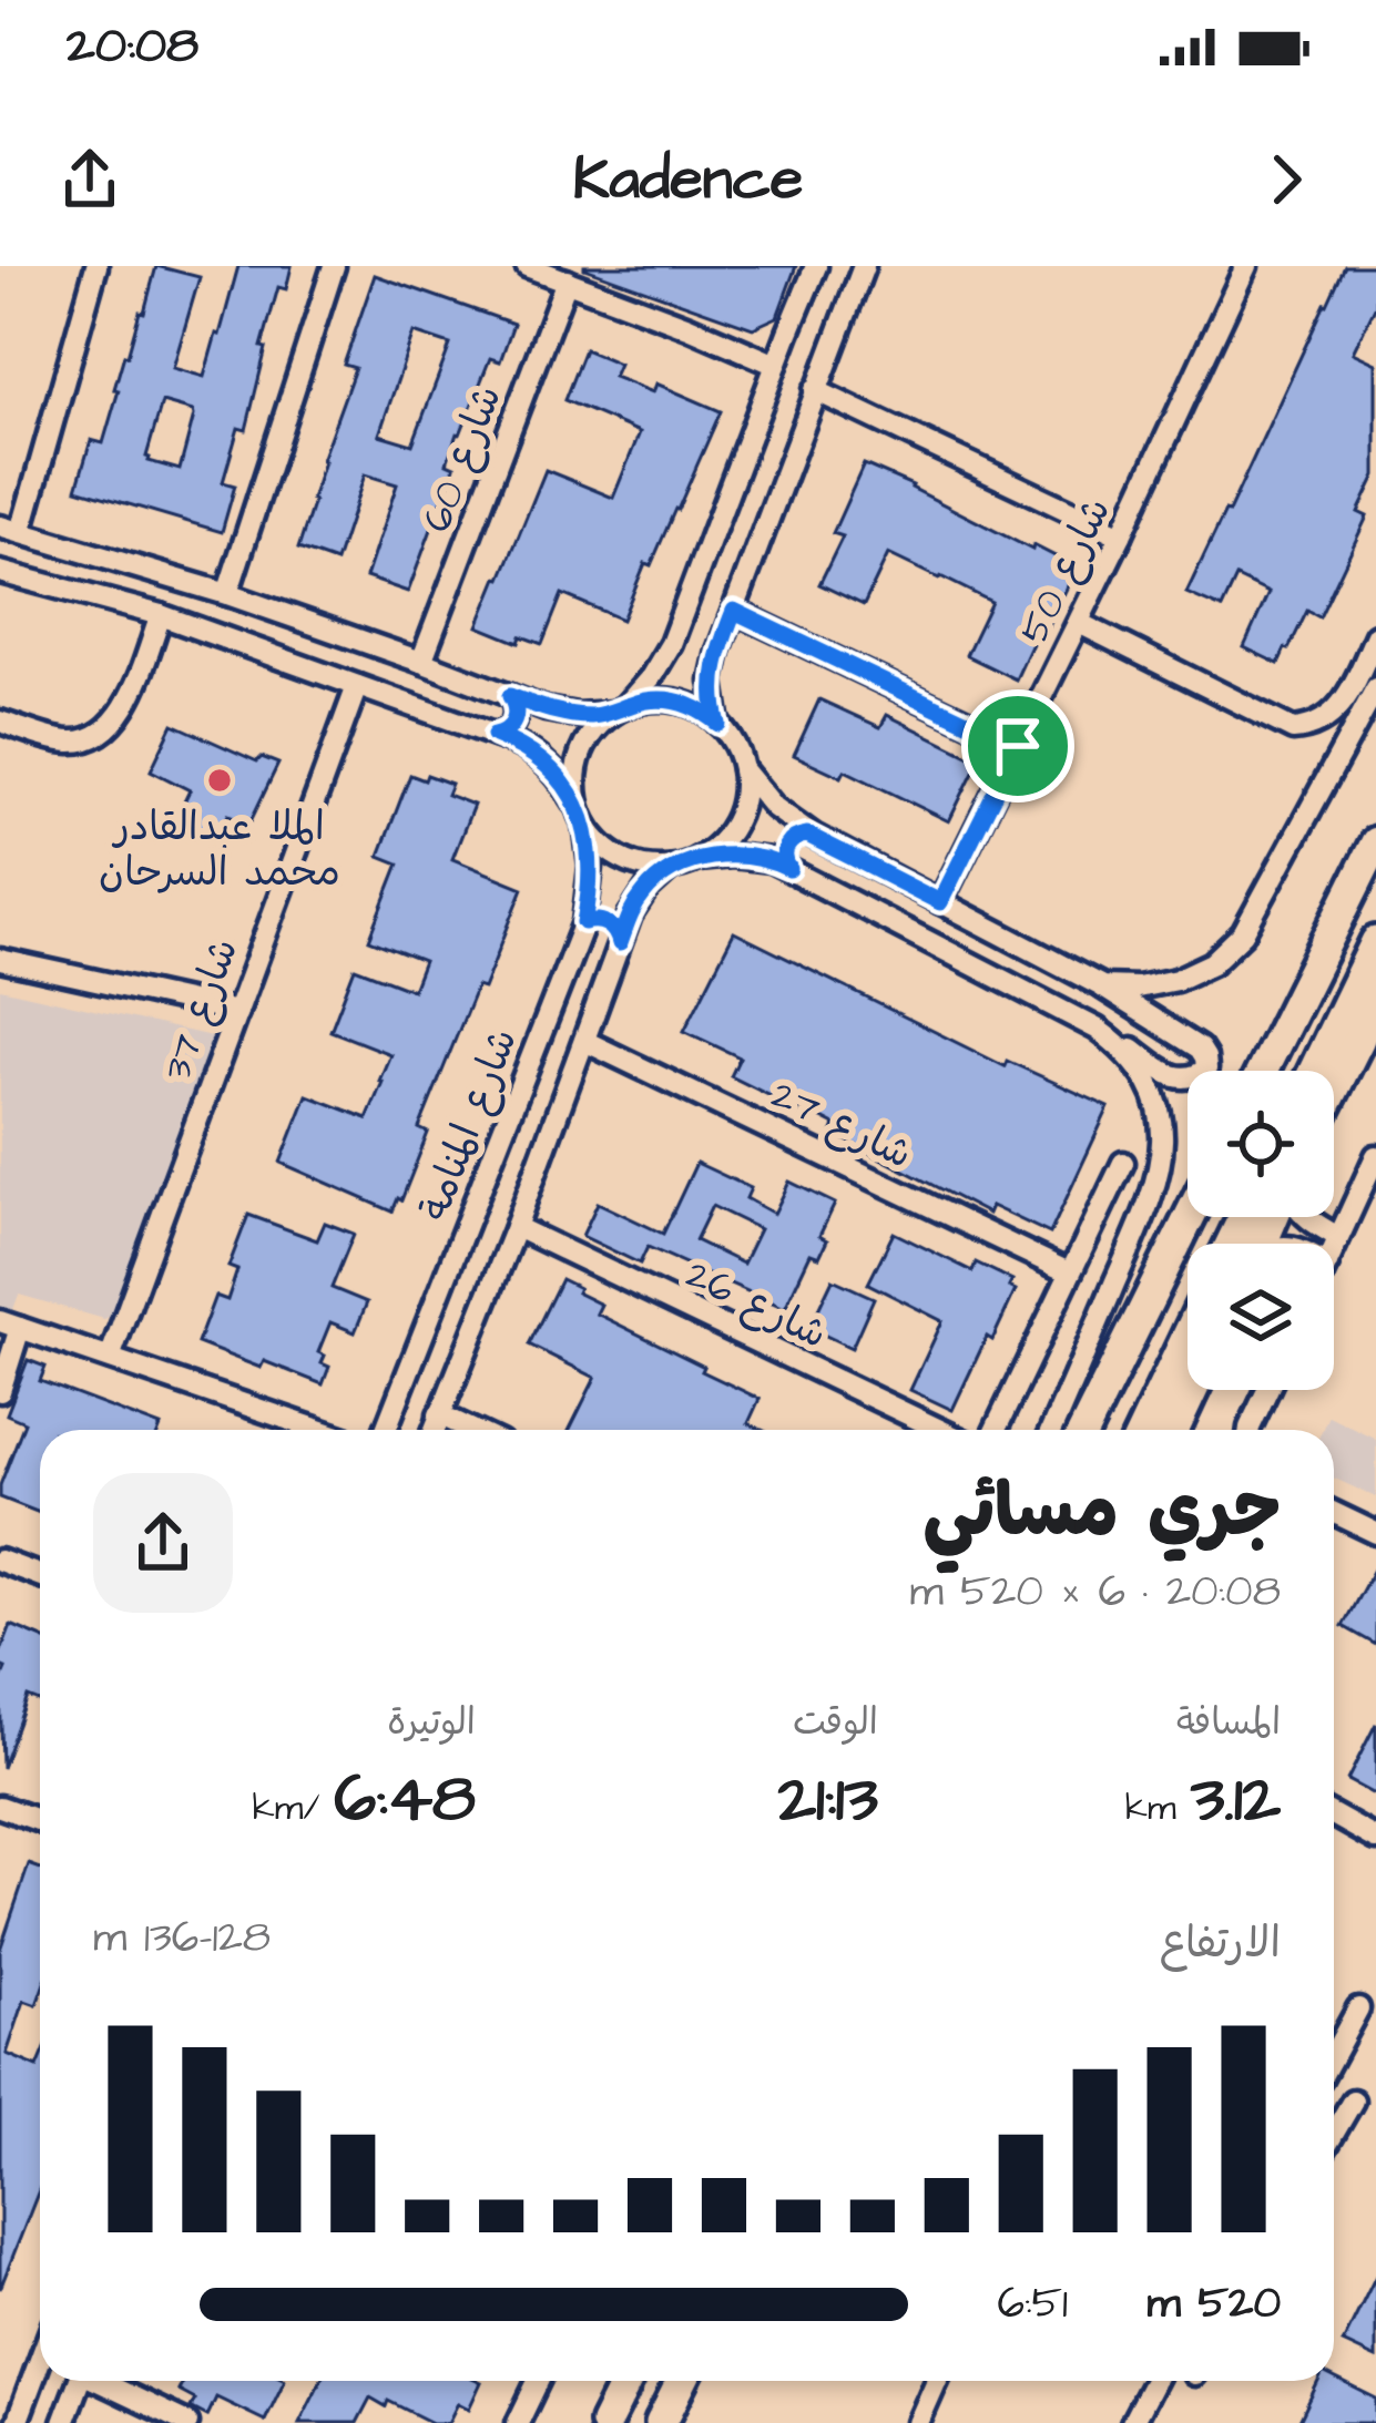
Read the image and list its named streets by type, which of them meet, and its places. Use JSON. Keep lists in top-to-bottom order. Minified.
{"streets":{"street":["شارع 60","شارع 50","شارع 37","شارع 27","شارع المنامة","شارع 26"]},"crossings":[["شارع 27","شارع المنامة"],["شارع المنامة","شارع 26"]],"places":["الملا عبدالقادر محمد السرحان"],"page":{"status":"20:08","header":"Kadence","heading":["جري مسائي","20:08 · 6 × 520 m"],"stats":[["المسافة","3.12 km"],["الوقت","21:13"],["الوتيرة","6:48 /km"]],"chart":["الارتفاع","128–136 m"],"list":[{"name":"520 m","note":"6:51"}]}}
